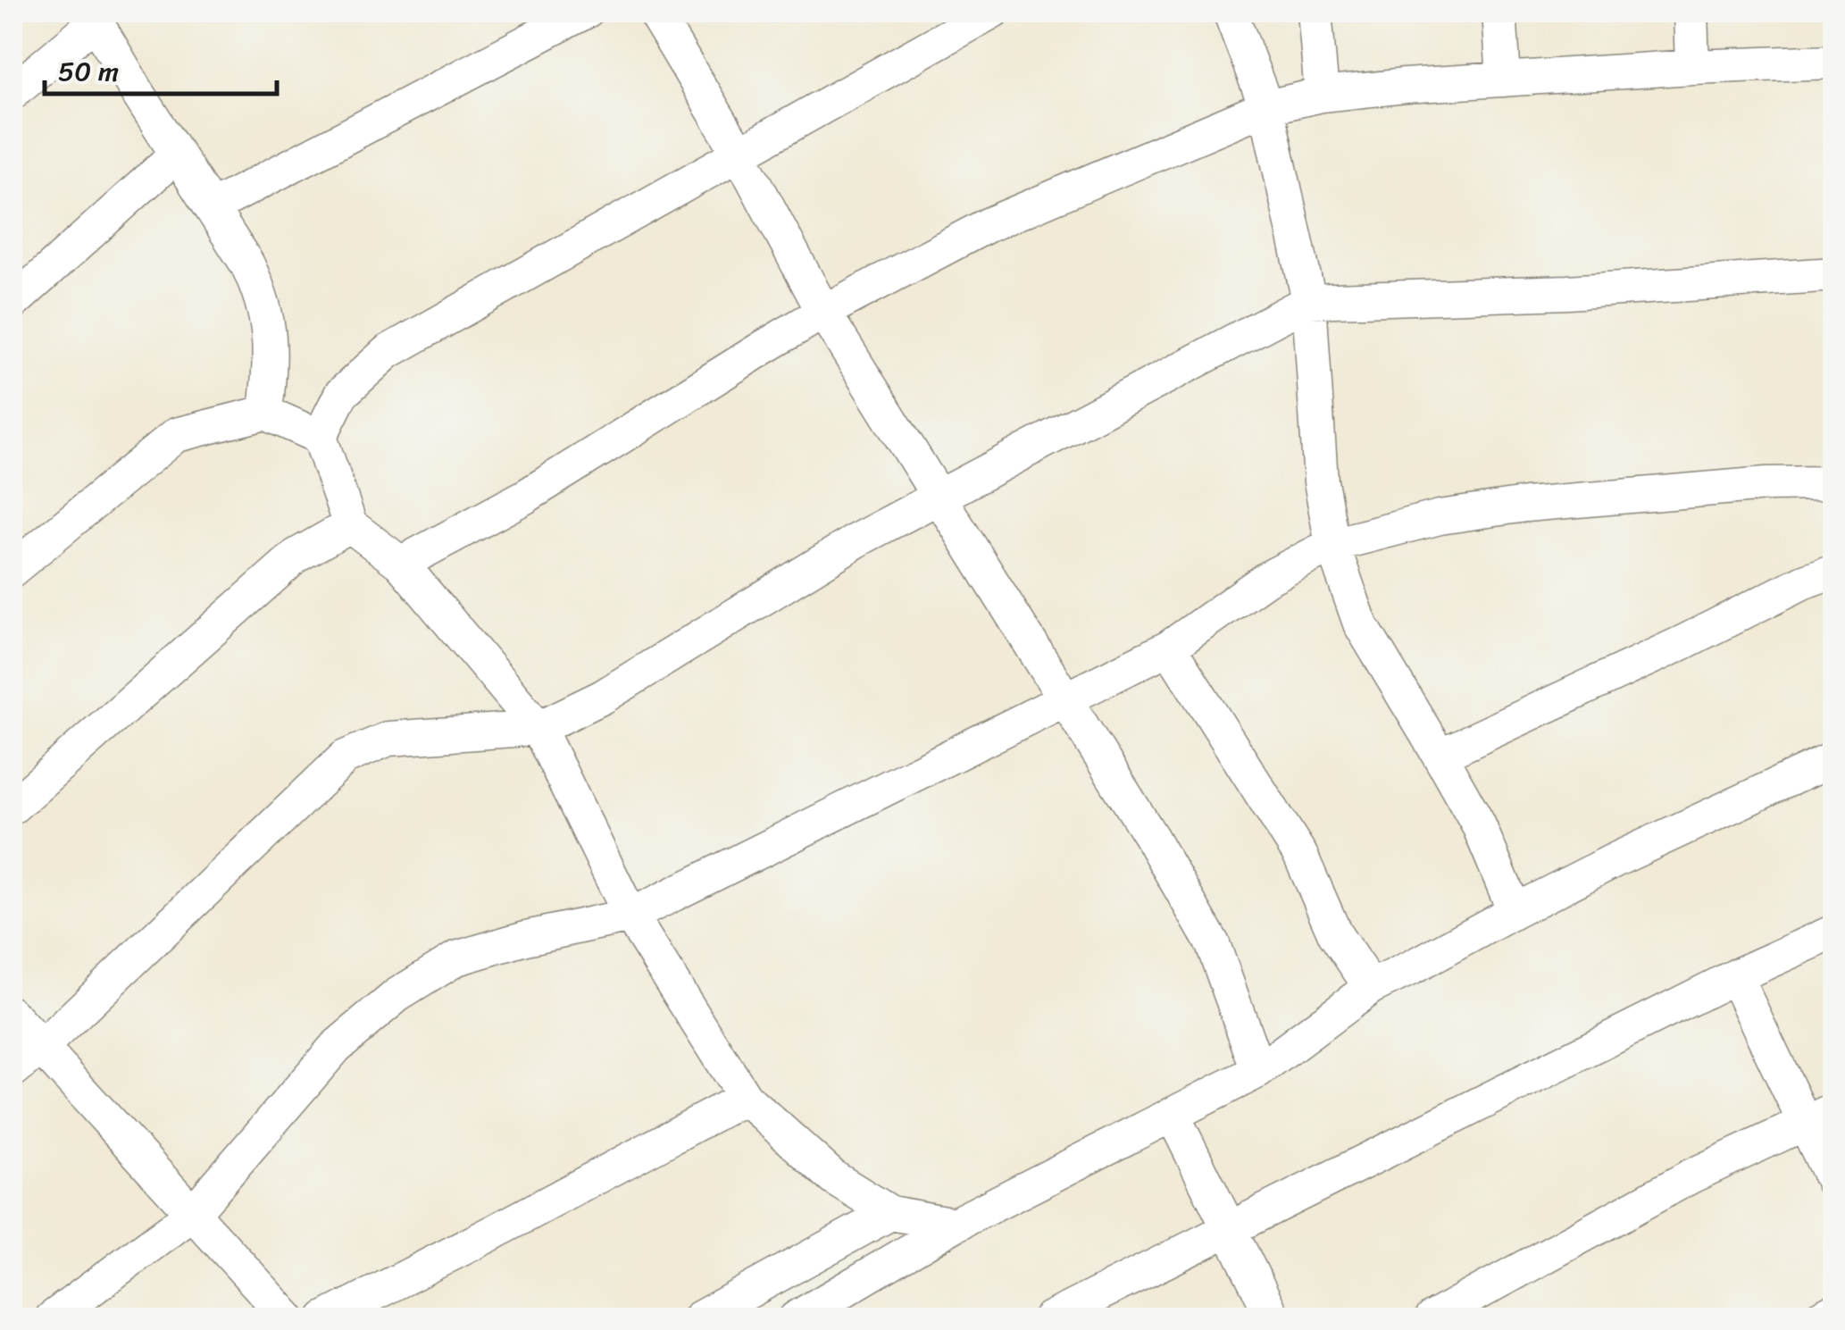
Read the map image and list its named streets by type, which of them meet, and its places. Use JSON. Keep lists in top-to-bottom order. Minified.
{"scale_bar":"50 m"}
